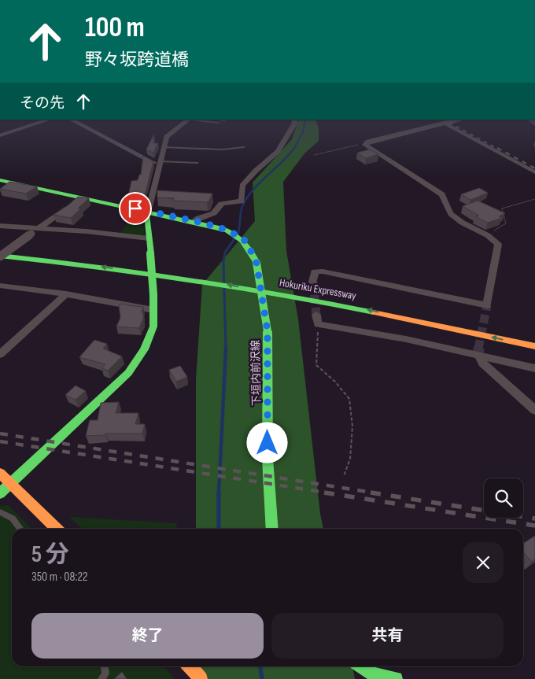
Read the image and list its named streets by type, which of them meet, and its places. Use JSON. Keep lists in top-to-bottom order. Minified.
{"streets":{"main road":["Hokuriku Expressway","下垣内前沢線"]},"page":{"turn":["100 m","野々坂跨道橋"],"then":"その先","heading":["5 分","350 m · 08:22"],"buttons":["終了","共有"]}}
